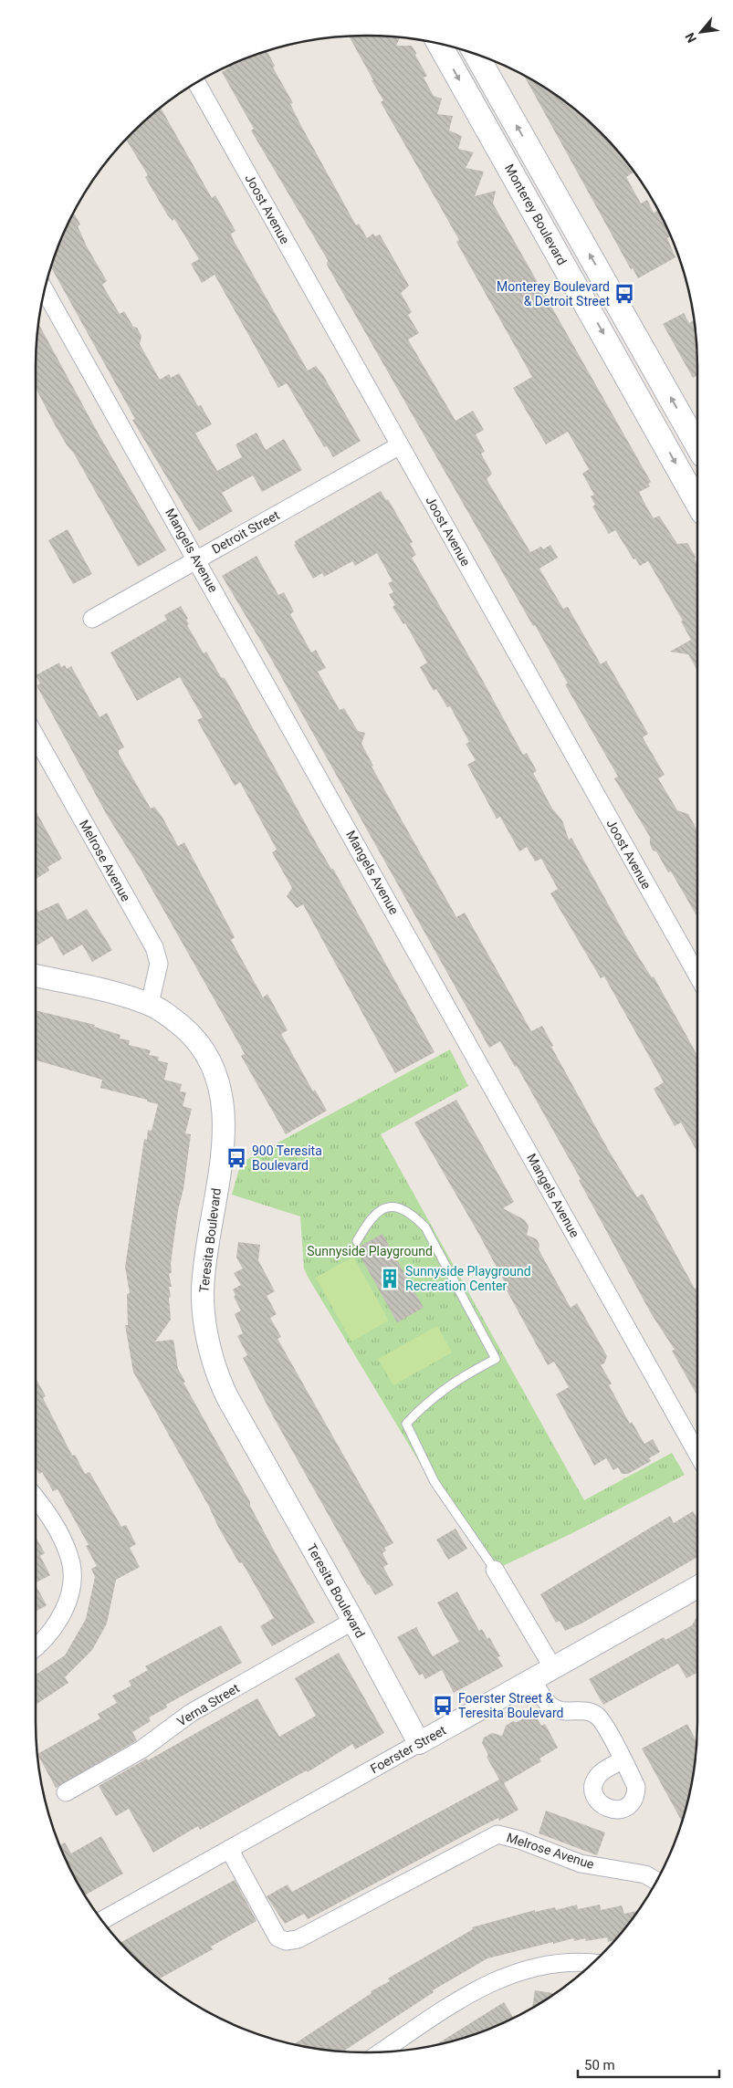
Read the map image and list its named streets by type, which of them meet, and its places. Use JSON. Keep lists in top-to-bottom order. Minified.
{"streets":{"main road":["Monterey Boulevard"],"street":["Joost Avenue","Detroit Street","Mangels Avenue","Melrose Avenue","Teresita Boulevard","Verna Street","Foerster Street"]},"crossings":[["Joost Avenue","Detroit Street"],["Detroit Street","Mangels Avenue"],["Melrose Avenue","Teresita Boulevard"],["Melrose Avenue","Foerster Street"],["Teresita Boulevard","Verna Street"],["Teresita Boulevard","Foerster Street"]],"parks":["Sunnyside Playground"],"places":{"bus stop":["Monterey Boulevard & Detroit Street","900 Teresita Boulevard","Foerster Street & Teresita Boulevard"],"building":["Sunnyside Playground Recreation Center"]},"scale_bar":"50 m","north":"bottom left"}
